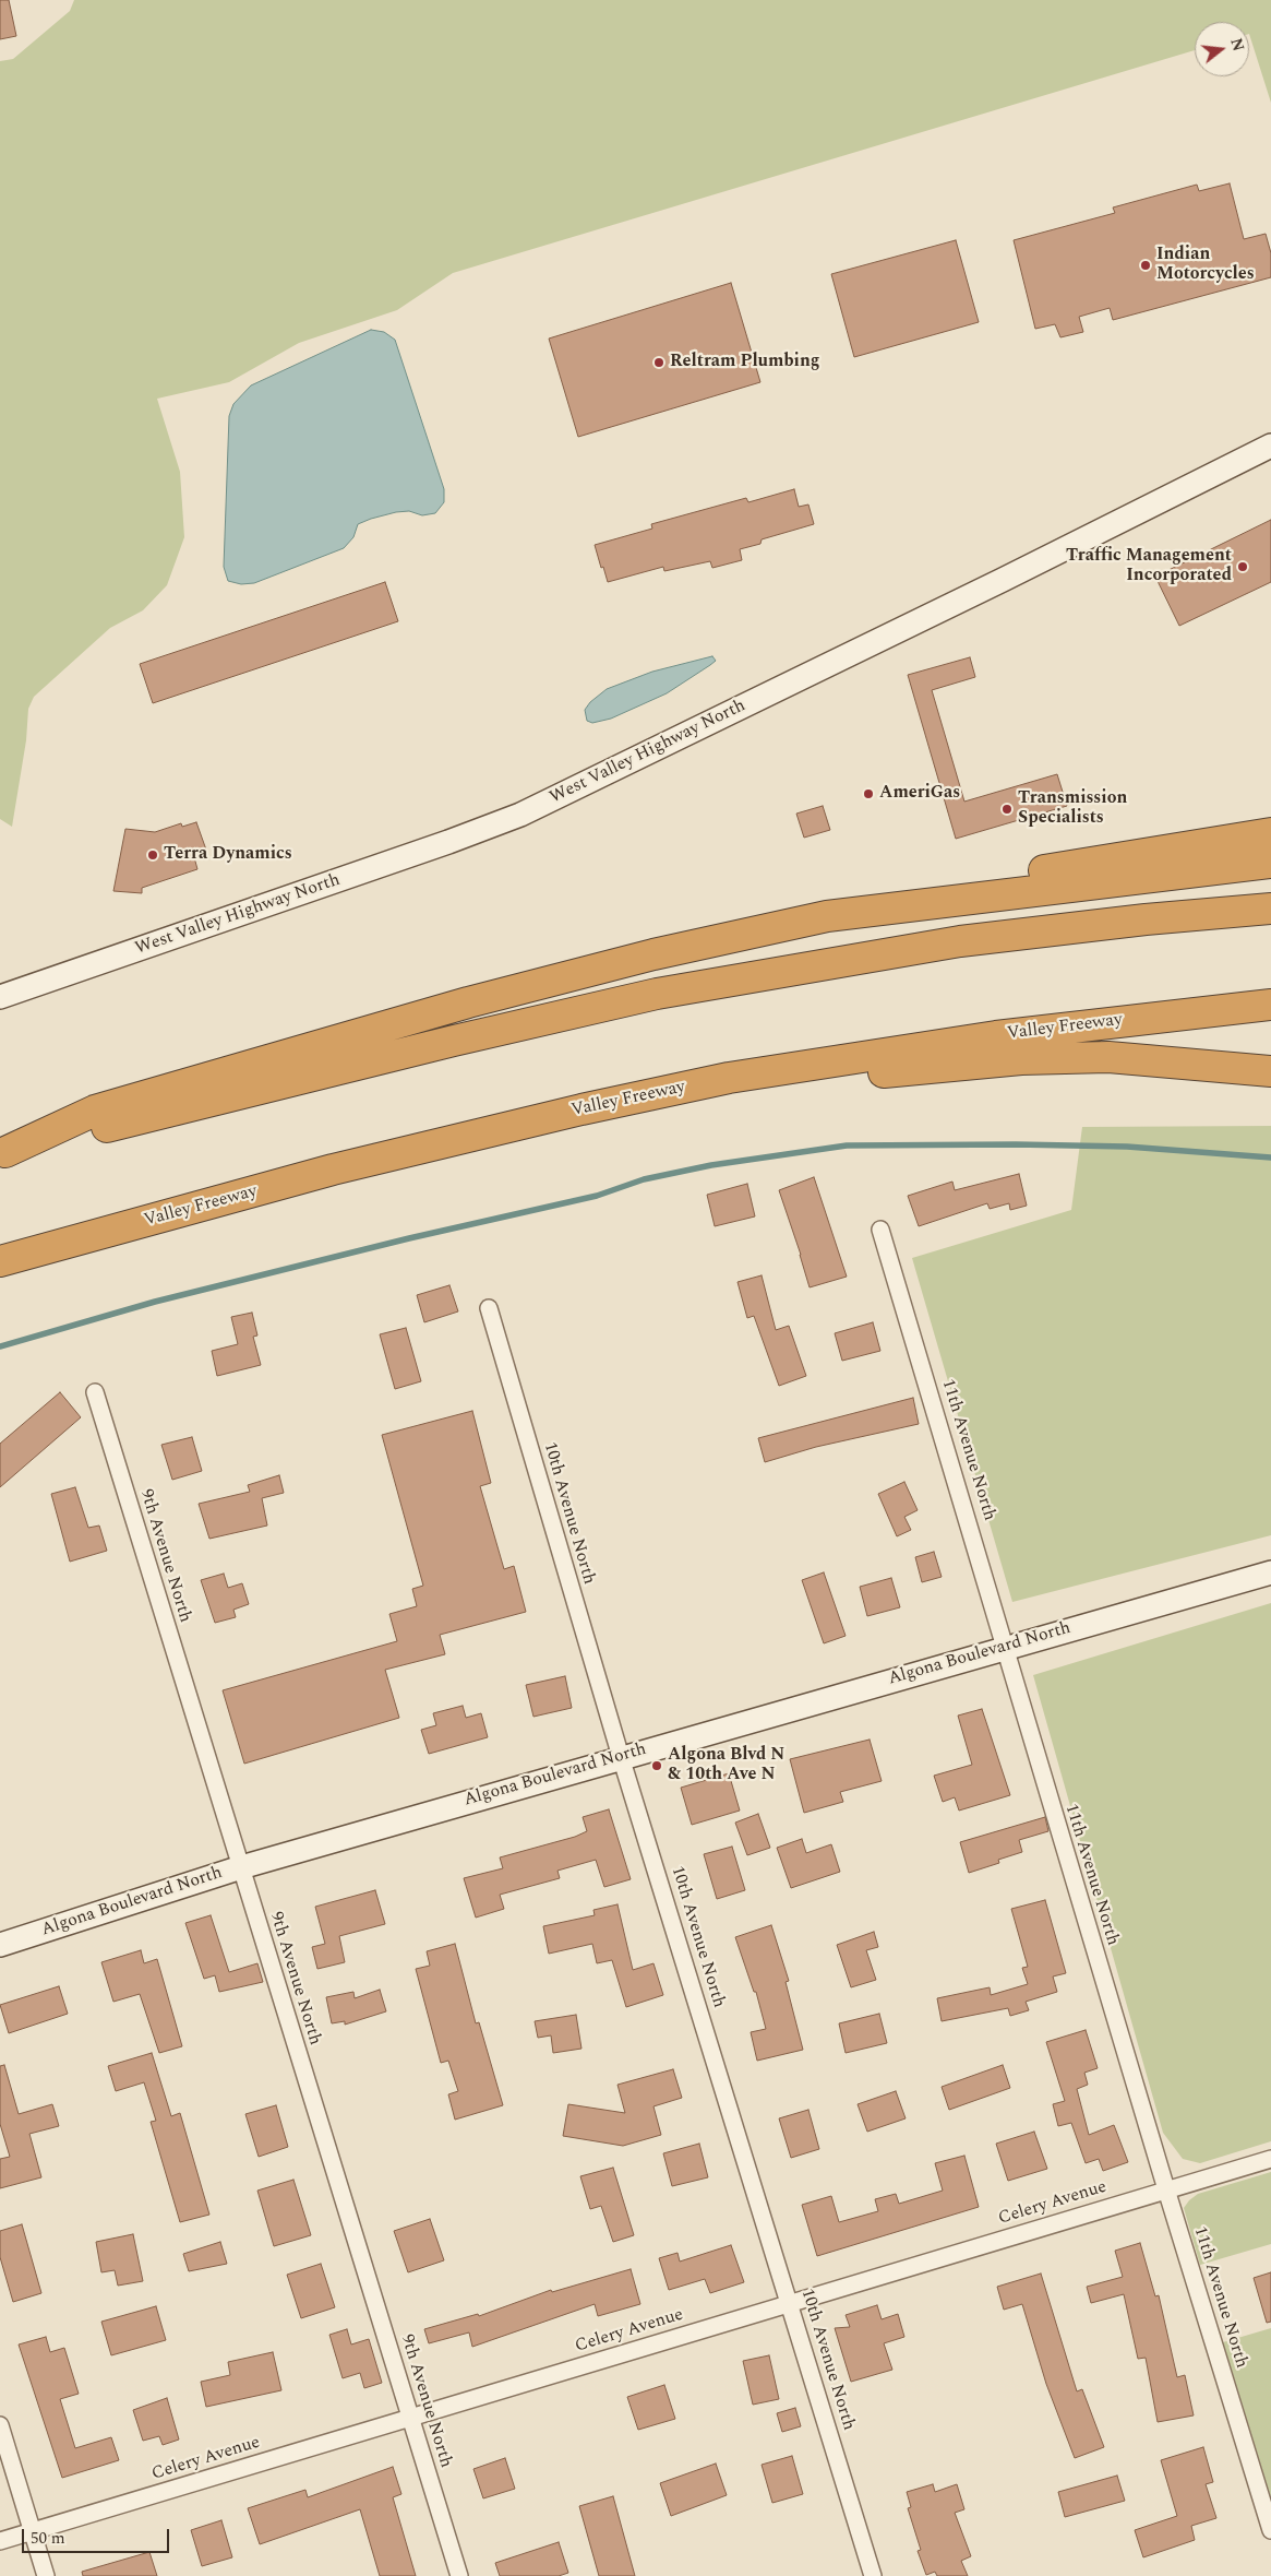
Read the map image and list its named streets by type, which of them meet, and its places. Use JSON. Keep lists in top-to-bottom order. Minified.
{"streets":{"highway":["Valley Freeway"],"main road":["West Valley Highway North","Algona Boulevard North"],"street":["11th Avenue North","10th Avenue North","9th Avenue North","Celery Avenue"]},"crossings":[["11th Avenue North","Algona Boulevard North"],["11th Avenue North","Celery Avenue"],["10th Avenue North","Algona Boulevard North"],["10th Avenue North","Celery Avenue"],["9th Avenue North","Algona Boulevard North"],["9th Avenue North","Celery Avenue"]],"places":["Indian Motorcycles","Reltram Plumbing","Traffic Management Incorporated","AmeriGas","Transmission Specialists","Terra Dynamics","Algona Blvd N & 10th Ave N"],"scale_bar":"50 m","north":"right"}
